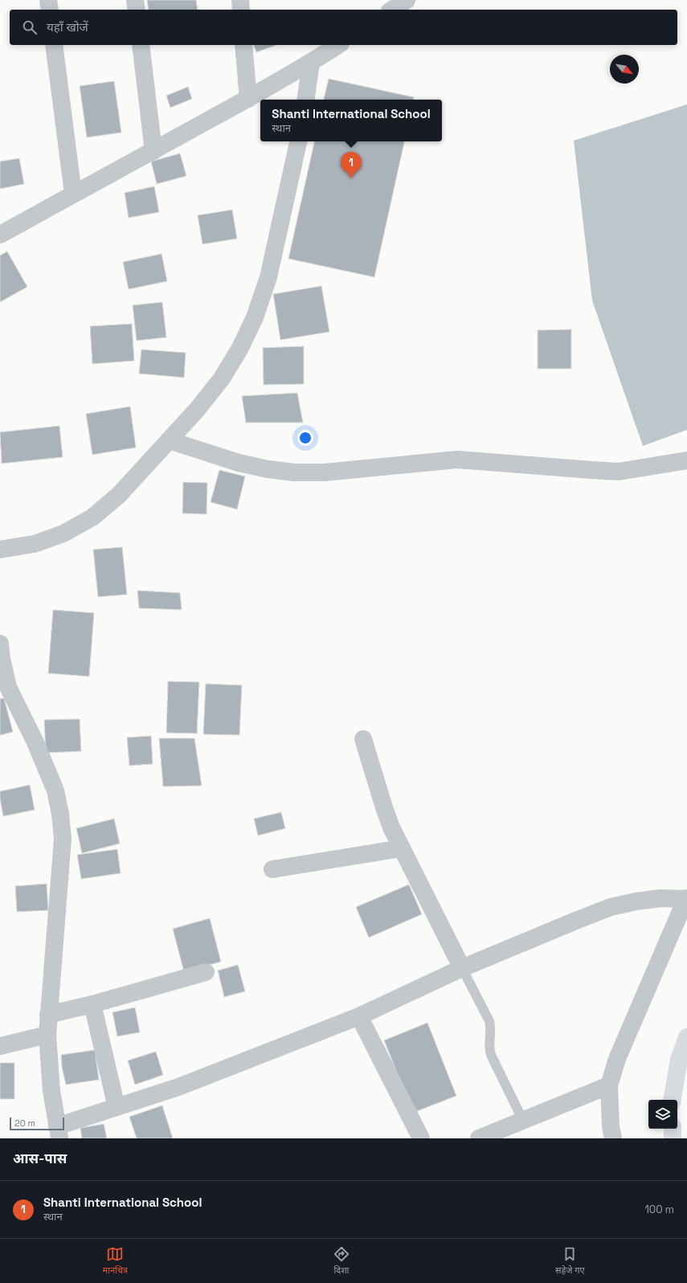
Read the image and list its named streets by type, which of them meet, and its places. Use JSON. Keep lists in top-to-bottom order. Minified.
{"scale_bar":"20 m","north":"bottom right","page":{"search":"यहाँ खोजें","popup":["Shanti International School","स्थान"],"pins":"1","scale":"20 m","heading":"आस-पास","list":[{"mark":"1","name":"Shanti International School","note":"स्थान","value":"100 m"}],"nav":["मानचित्र","दिशा","सहेजे गए"]}}
